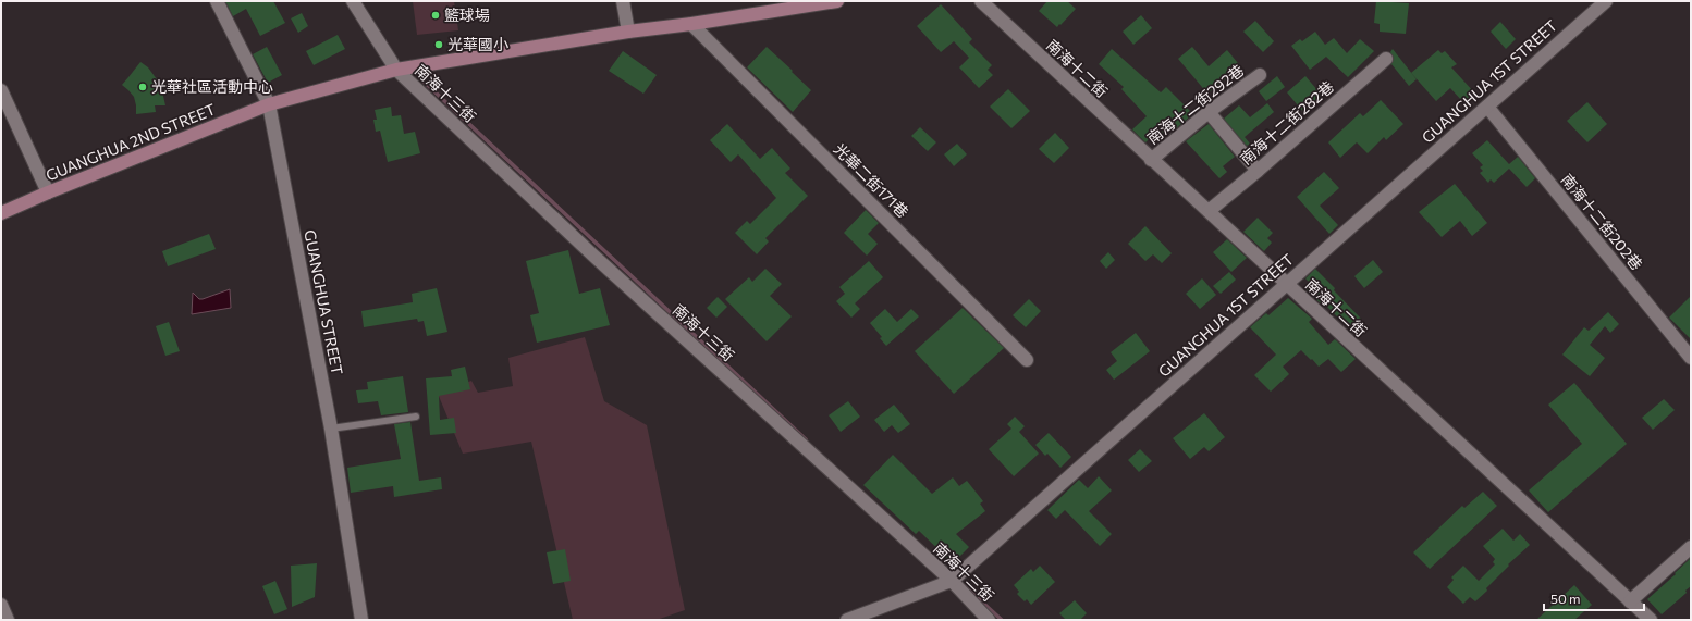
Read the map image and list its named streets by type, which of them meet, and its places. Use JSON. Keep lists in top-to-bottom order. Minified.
{"streets":{"street":["南海十二街","GUANGHUA 1ST STREET","南海十三街","南海十二街292巷","南海十二街282巷","GUANGHUA 2ND STREET","光華二街171巷","南海十二街202巷","GUANGHUA STREET"]},"crossings":[["南海十二街","GUANGHUA 1ST STREET"],["南海十二街","南海十二街292巷"],["南海十二街","南海十二街282巷"],["GUANGHUA 1ST STREET","南海十三街"],["GUANGHUA 1ST STREET","南海十二街202巷"],["南海十三街","GUANGHUA 2ND STREET"],["GUANGHUA 2ND STREET","光華二街171巷"],["GUANGHUA 2ND STREET","GUANGHUA STREET"]],"places":["籃球場","光華國小","光華社區活動中心"],"scale_bar":"50 m"}
